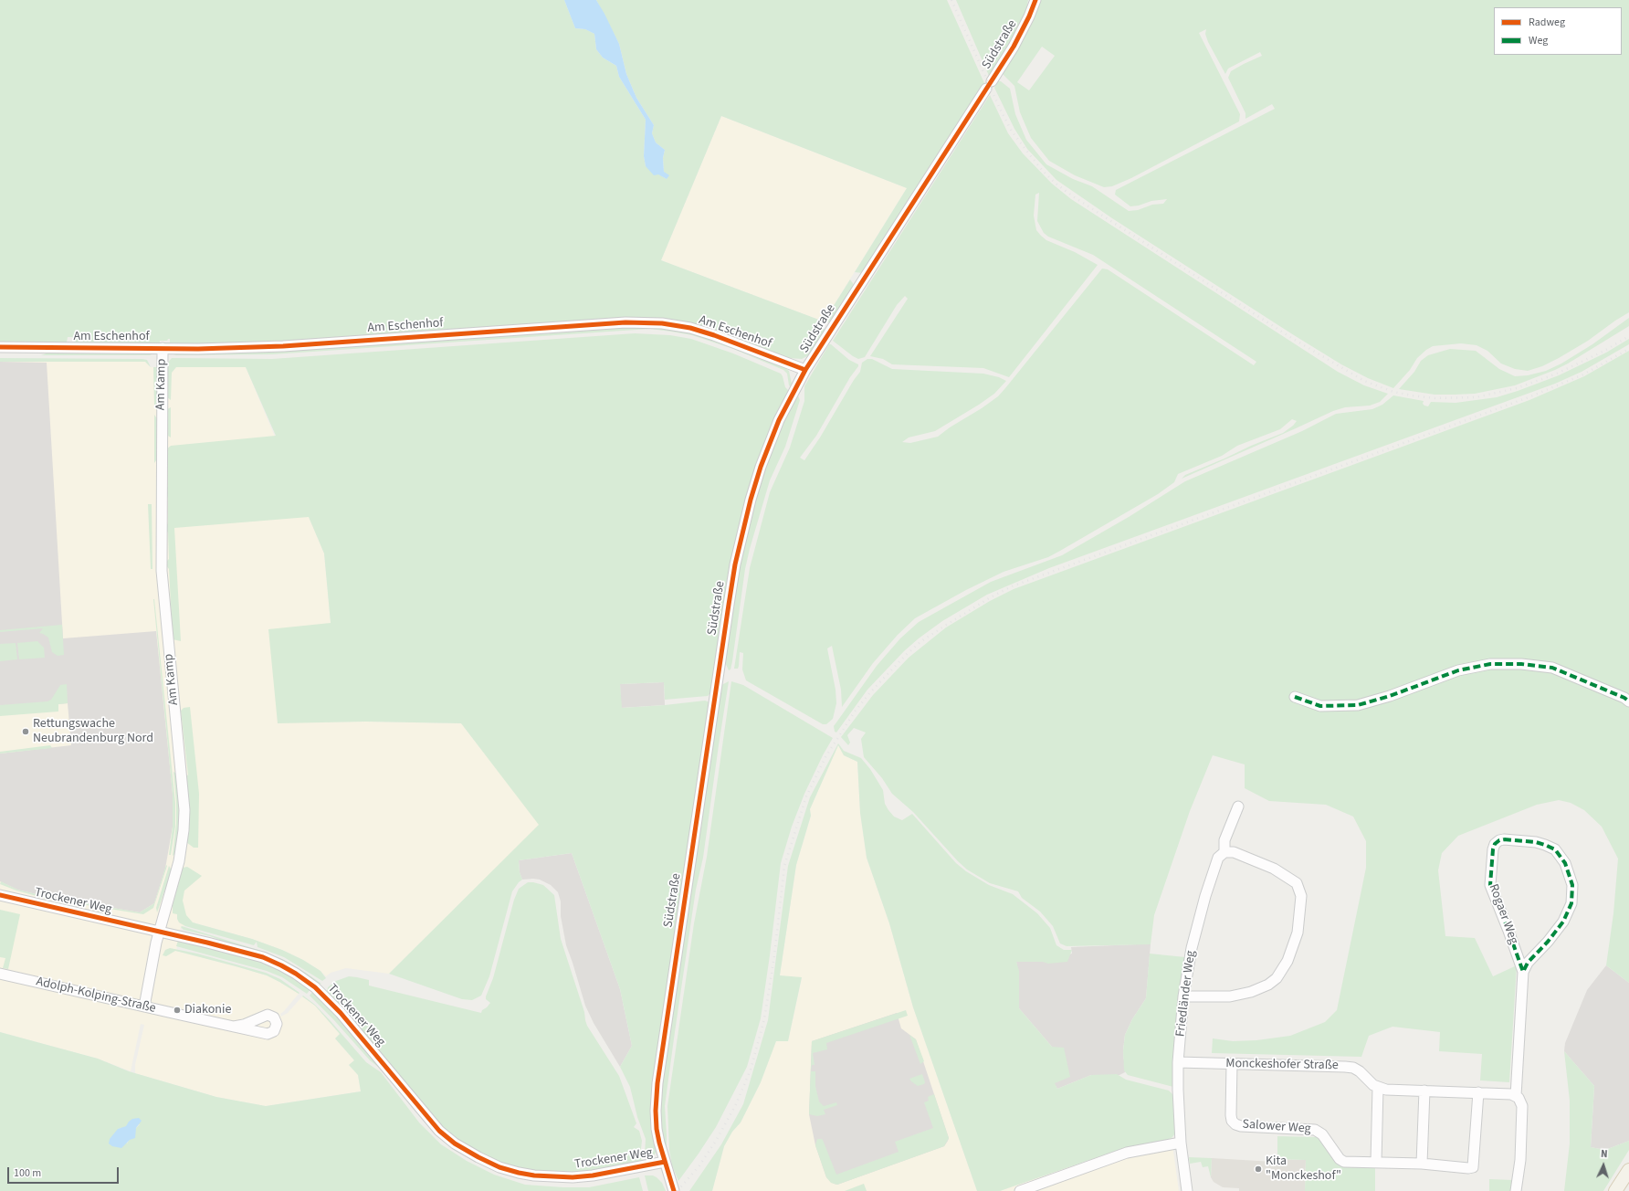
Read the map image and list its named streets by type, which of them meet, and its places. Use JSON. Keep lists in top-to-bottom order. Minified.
{"streets":{"street":["Südstraße","Am Eschenhof","Am Kamp","Trockener Weg","Rogaer Weg","Friedländer Weg","Adolph-Kolping-Straße","Monckeshofer Straße","Salower Weg"]},"crossings":[["Südstraße","Am Eschenhof"],["Südstraße","Trockener Weg"],["Am Eschenhof","Am Kamp"],["Am Kamp","Trockener Weg"],["Am Kamp","Adolph-Kolping-Straße"],["Friedländer Weg","Monckeshofer Straße"],["Monckeshofer Straße","Salower Weg"]],"places":["Rettungswache Neubrandenburg Nord","Diakonie","Kita \"Monckeshof\""],"legend":["Radweg","Weg"],"scale_bar":"100 m","north":"top"}
